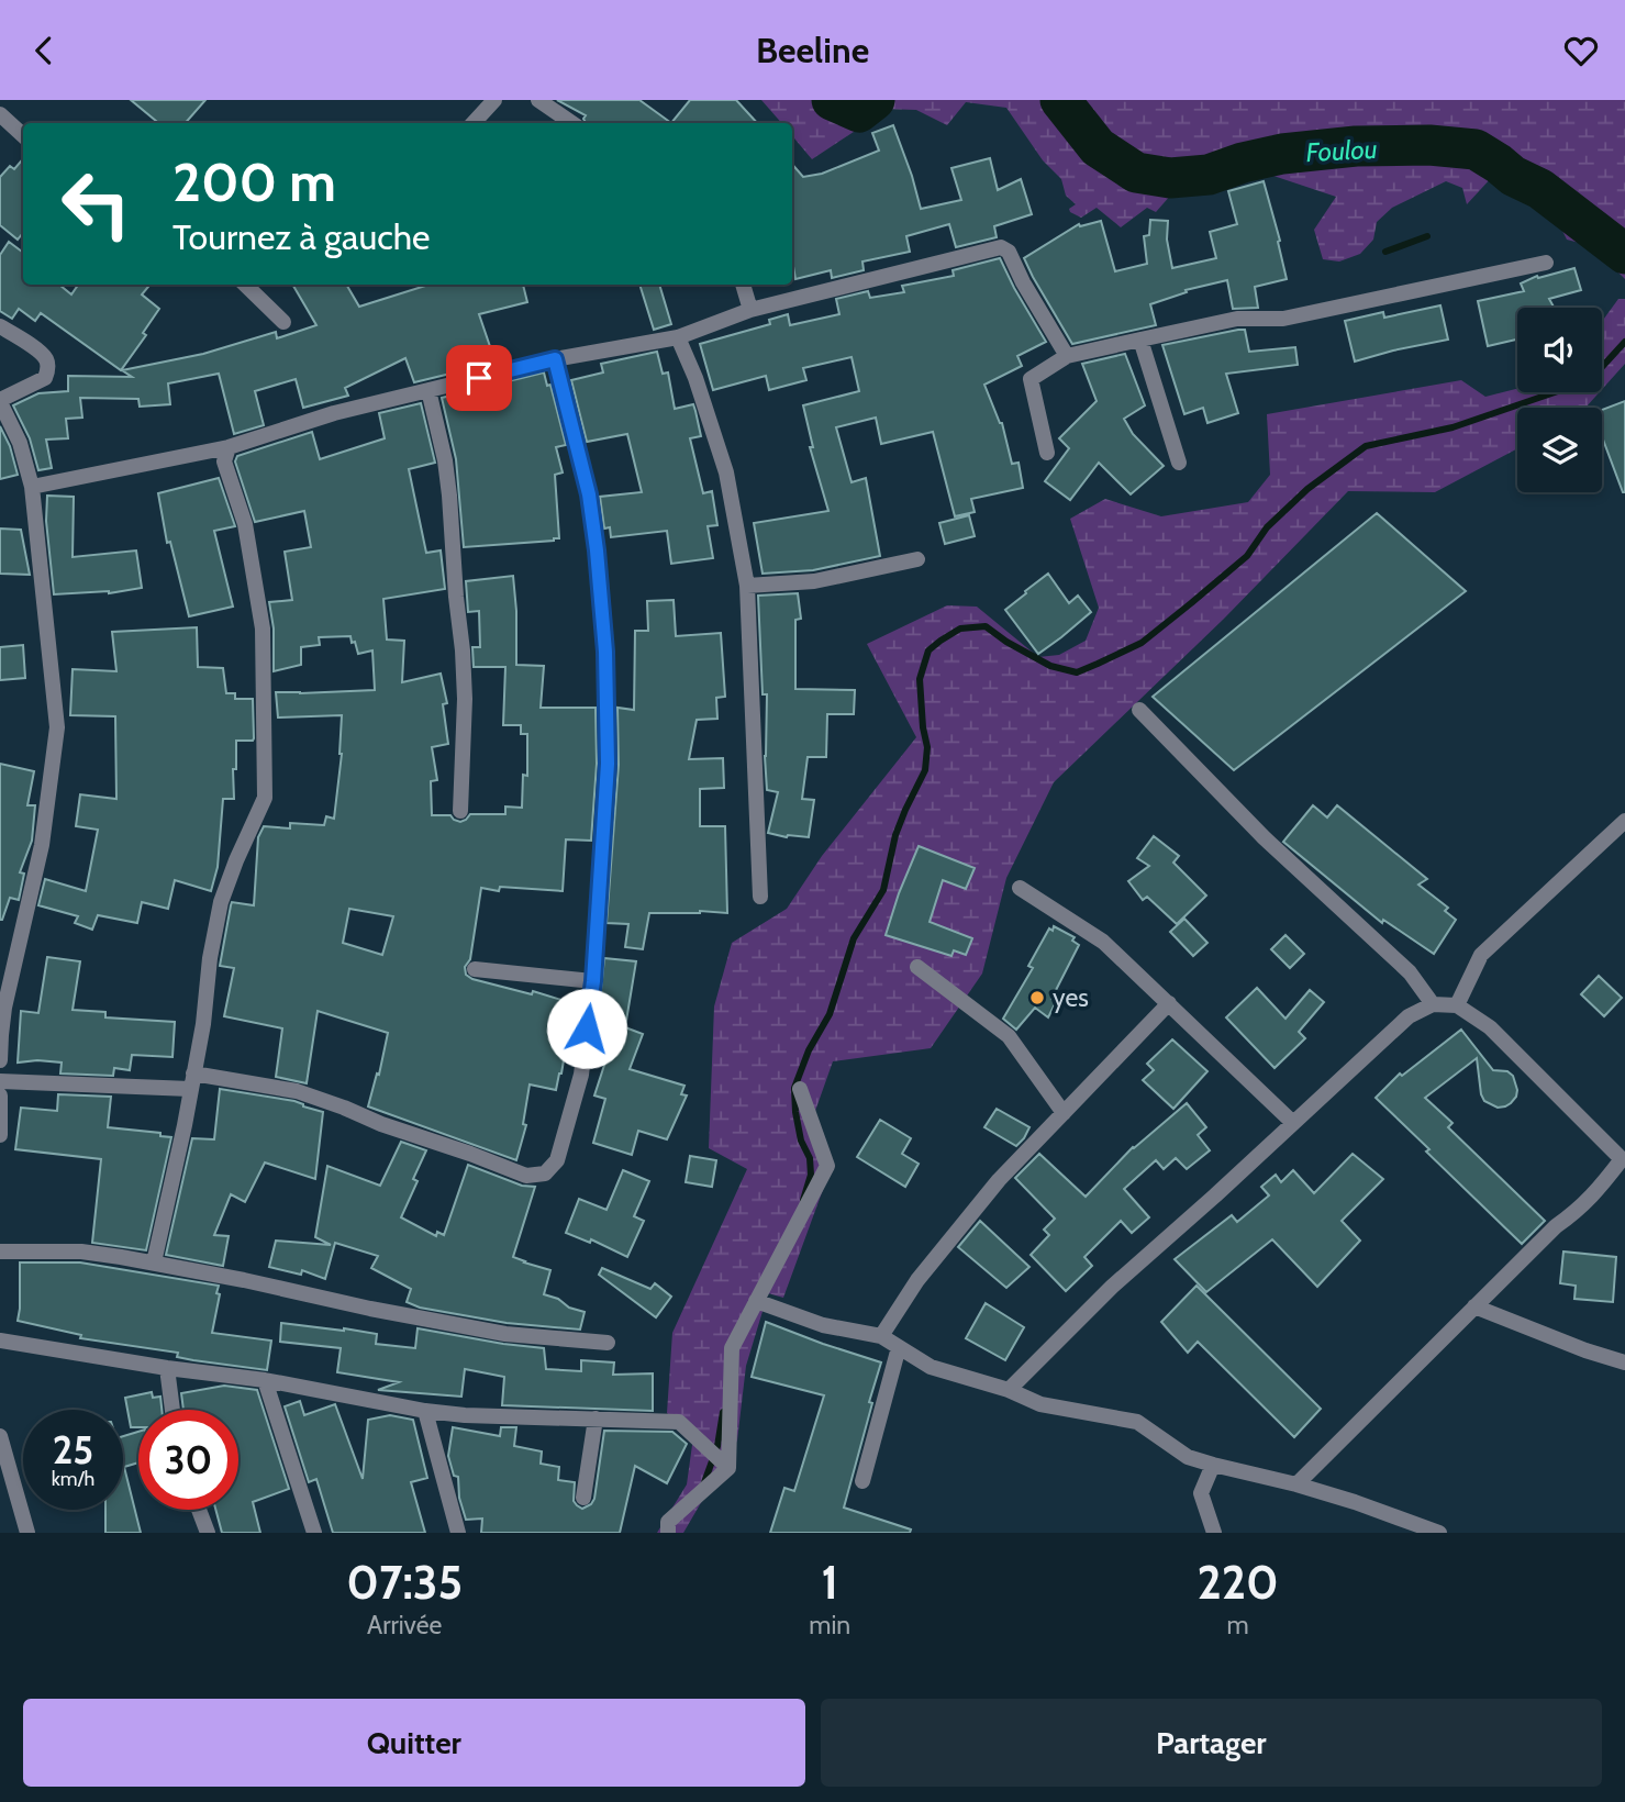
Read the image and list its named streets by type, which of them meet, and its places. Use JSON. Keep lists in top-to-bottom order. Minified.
{"water":["Foulou"],"places":["yes"],"page":{"header":"Beeline","turn":["200 m","Tournez à gauche"],"speed":"25 km/h","limit":"30","eta":["07:35","Arrivée","1","min","220","m"],"buttons":["Quitter","Partager"]}}
